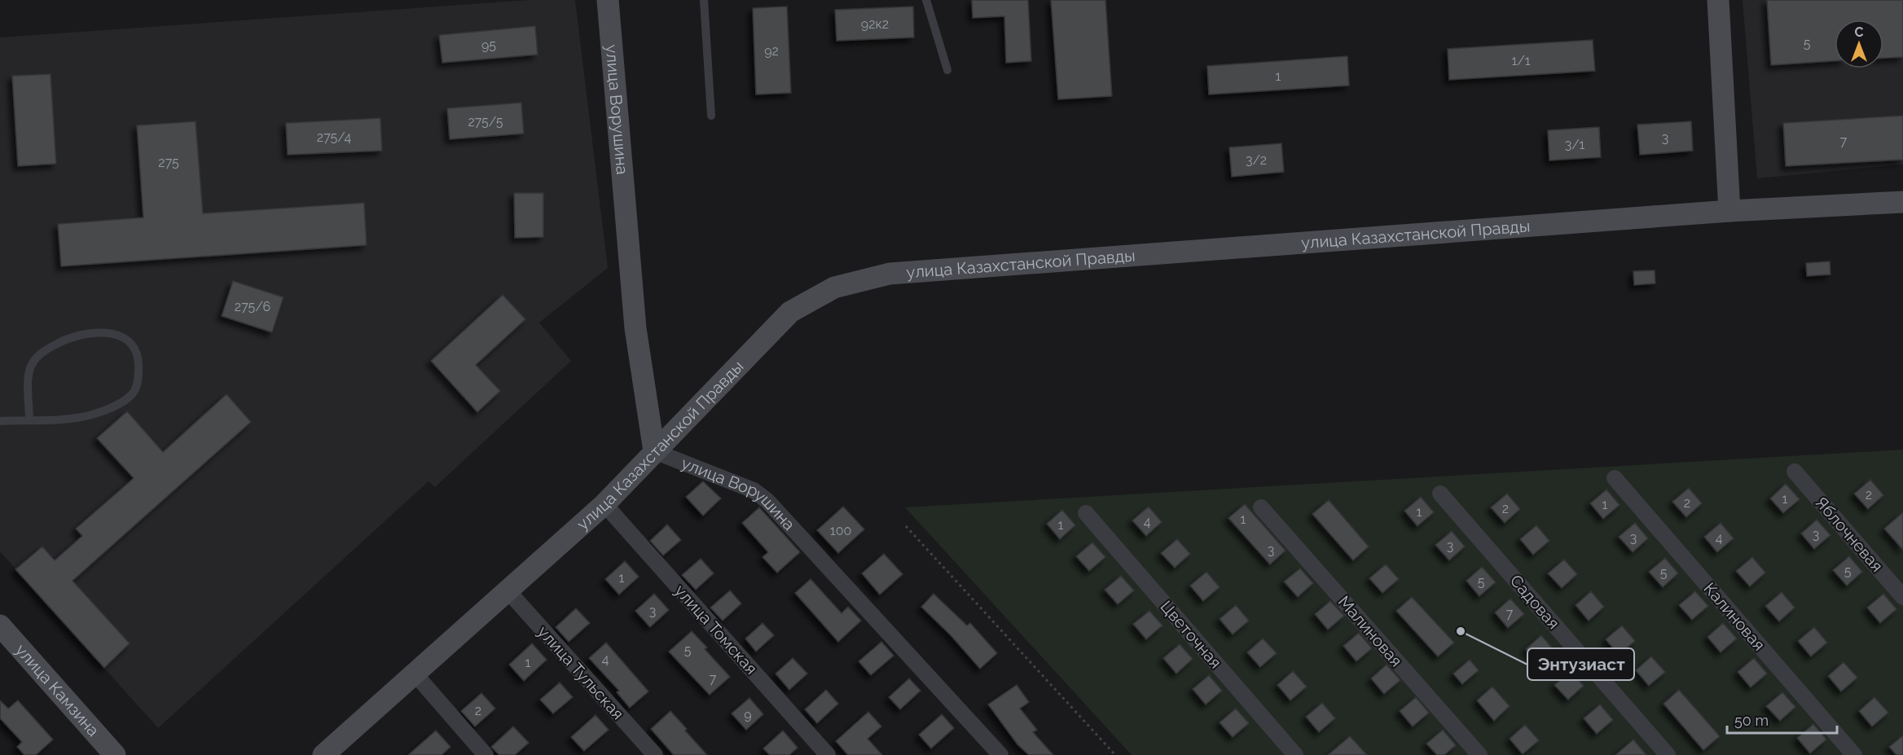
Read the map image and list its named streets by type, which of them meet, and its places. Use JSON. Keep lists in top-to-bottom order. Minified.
{"streets":{"street":["улица Ворушина","улица Казахстанской Правды","Яблочневая","Садовая","Калиновая","улица Томская","Малиновая","Цветочная","улица Тульская","улица Камзина"]},"crossings":[["улица Ворушина","улица Казахстанской Правды"],["улица Казахстанской Правды","улица Томская"],["улица Казахстанской Правды","улица Тульская"]],"places":["Энтузиаст"],"house_numbers":["92к2","5","95","92","1/1","1","275/5","275/4","3","7","3/1","3/2","275","275/6","2","1","2","1","2","1","1","4","1","100","3","3","4","3","3","5","5","1","5","3","7","5","4","1","7","2","9"],"scale_bar":"50 m","north":"top"}
